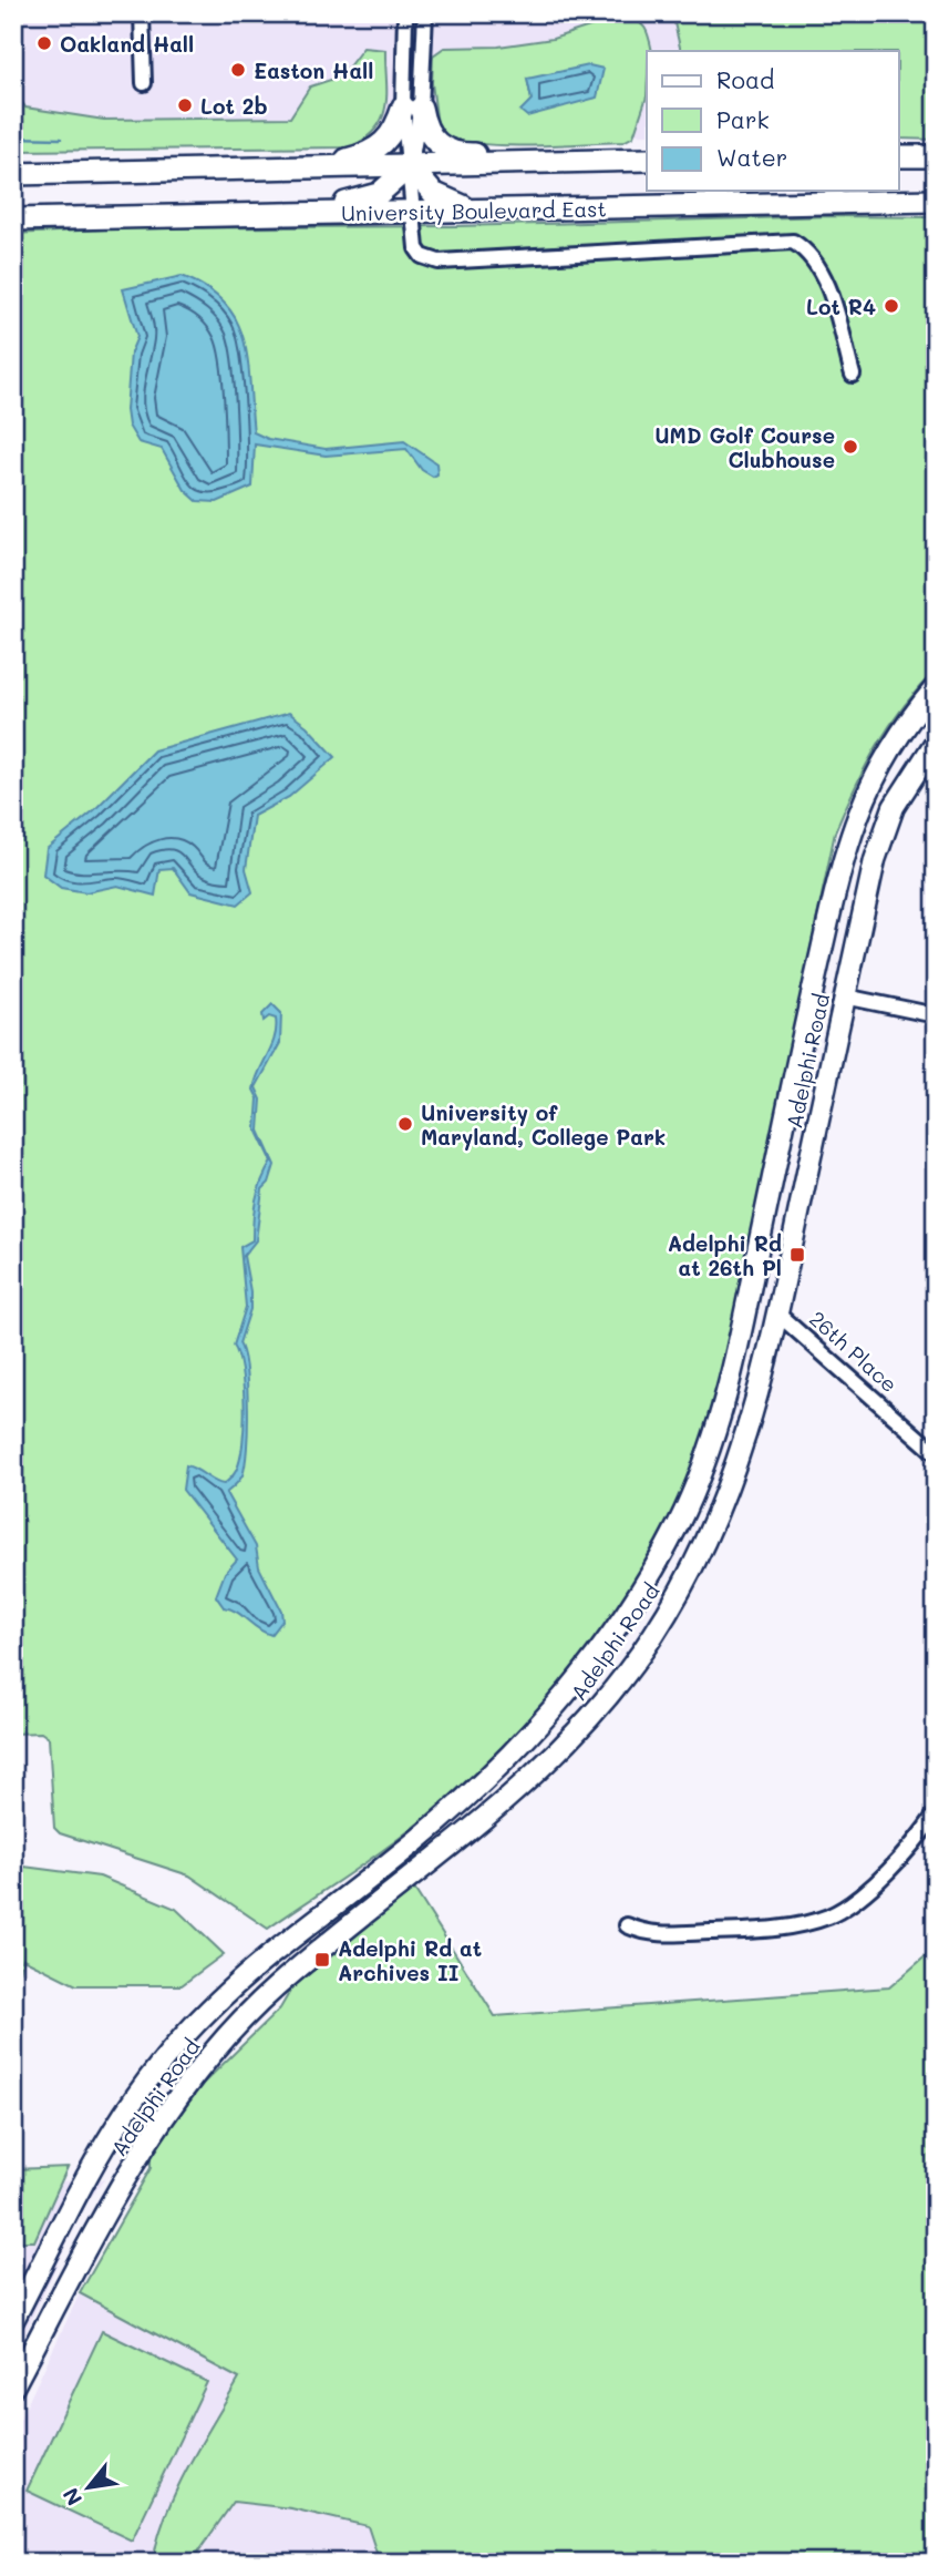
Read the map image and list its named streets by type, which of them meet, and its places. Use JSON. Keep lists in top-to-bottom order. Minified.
{"streets":{"main road":["University Boulevard East","Adelphi Road"],"street":["26th Place"]},"crossings":[["Adelphi Road","26th Place"]],"places":{"other":["Oakland Hall","Easton Hall","Lot 2b","Lot R4","UMD Golf Course Clubhouse","University of Maryland, College Park"],"transit":["Adelphi Rd at 26th Pl","Adelphi Rd at Archives II"]},"legend":["Road","Park","Water"],"north":"bottom left"}
